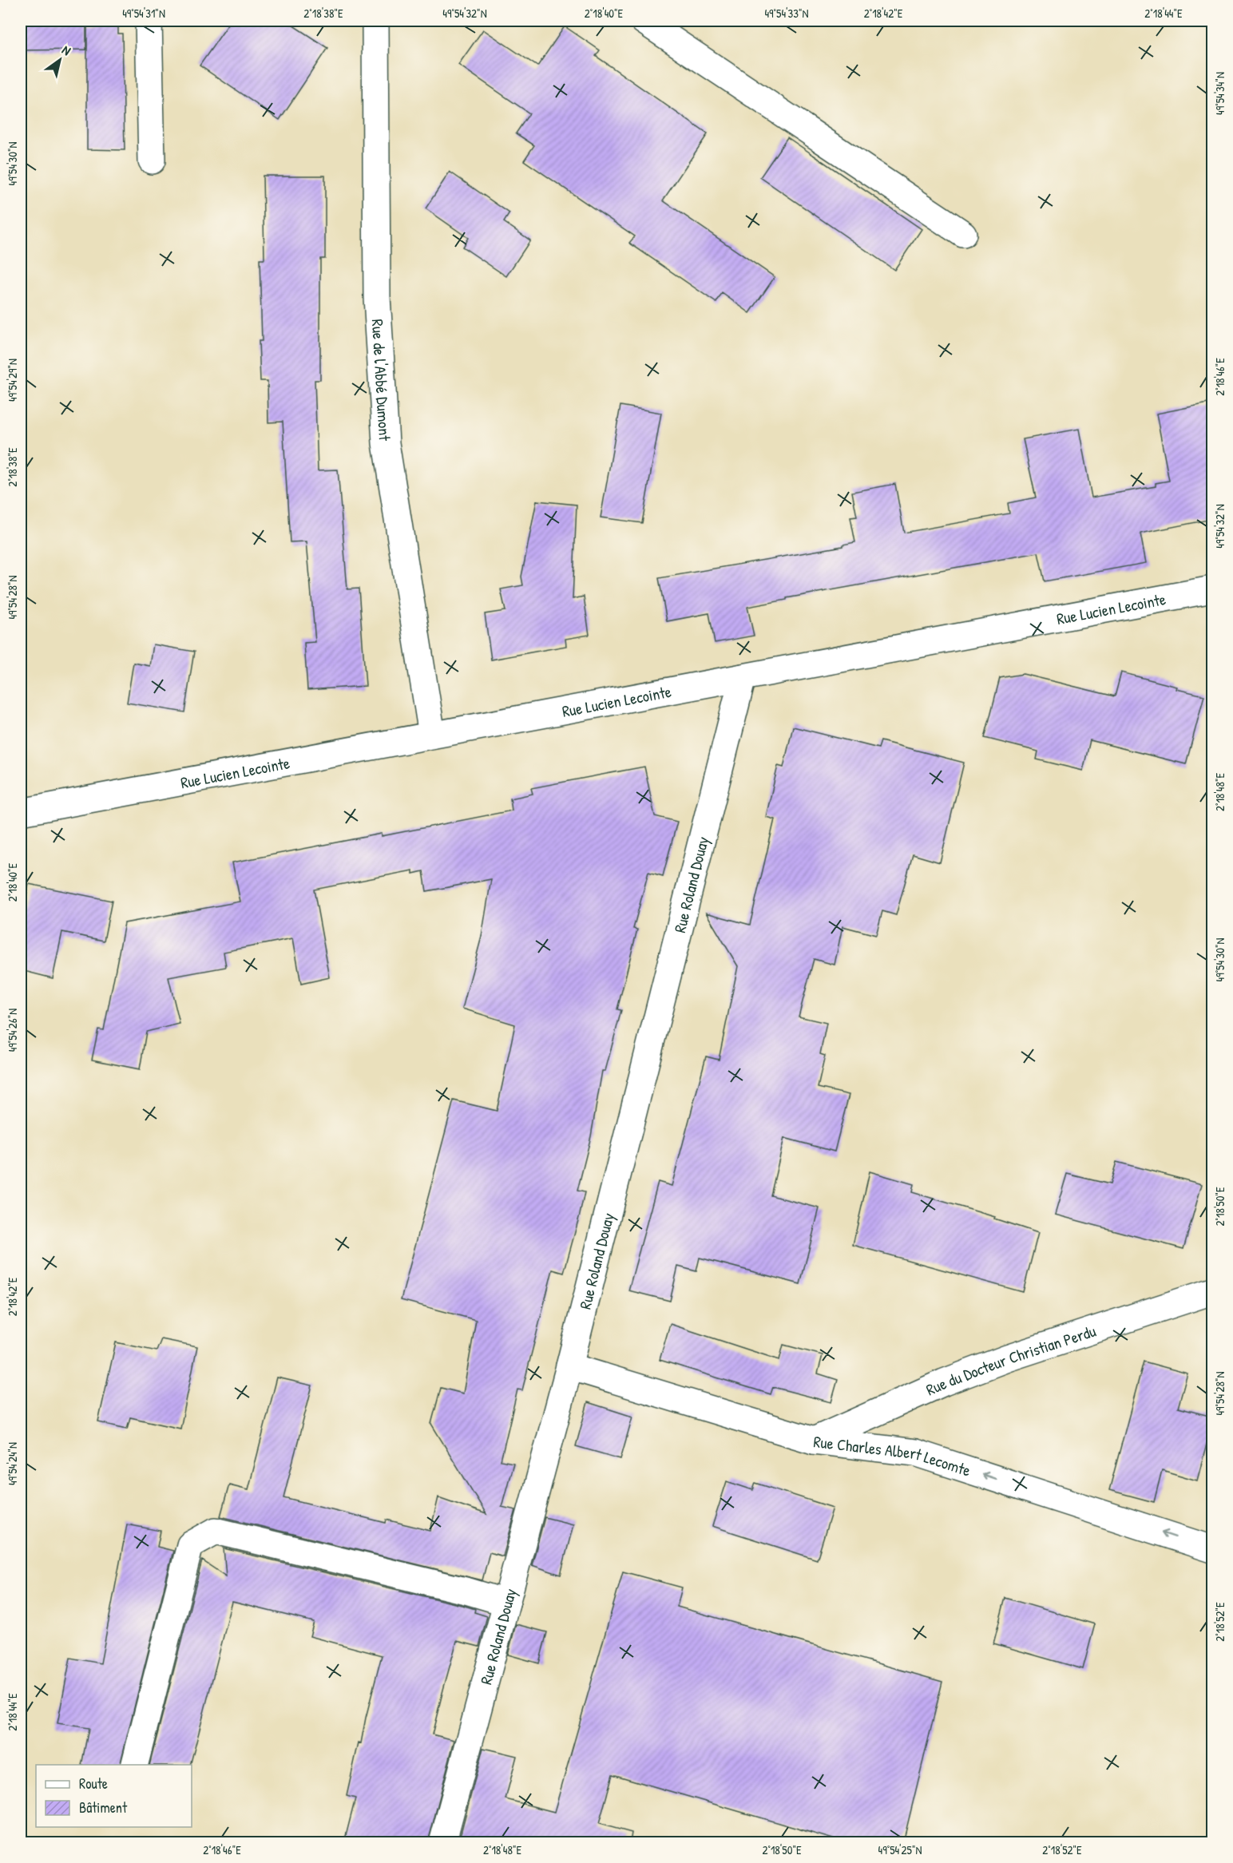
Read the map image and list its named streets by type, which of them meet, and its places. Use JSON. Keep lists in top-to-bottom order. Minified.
{"streets":{"street":["Rue de l'Abbé Dumont","Rue Lucien Lecointe","Rue Roland Douay","Rue du Docteur Christian Perdu","Rue Charles Albert Lecomte"]},"crossings":[["Rue de l'Abbé Dumont","Rue Lucien Lecointe"],["Rue Lucien Lecointe","Rue Roland Douay"],["Rue Roland Douay","Rue Charles Albert Lecomte"],["Rue du Docteur Christian Perdu","Rue Charles Albert Lecomte"]],"one_way":["Rue Charles Albert Lecomte"],"legend":["Route","Bâtiment"],"north":"top right","coordinates":["49°54'31\"N","2°18'38\"E","49°54'32\"N","2°18'40\"E","49°54'33\"N","2°18'42\"E","2°18'44\"E","49°54'34\"N","49°54'30\"N","2°18'46\"E","49°54'29\"N","49°54'28\"N","2°18'48\"E","49°54'26\"N","2°18'50\"E","49°54'24\"N","2°18'52\"E","49°54'25\"N"]}
